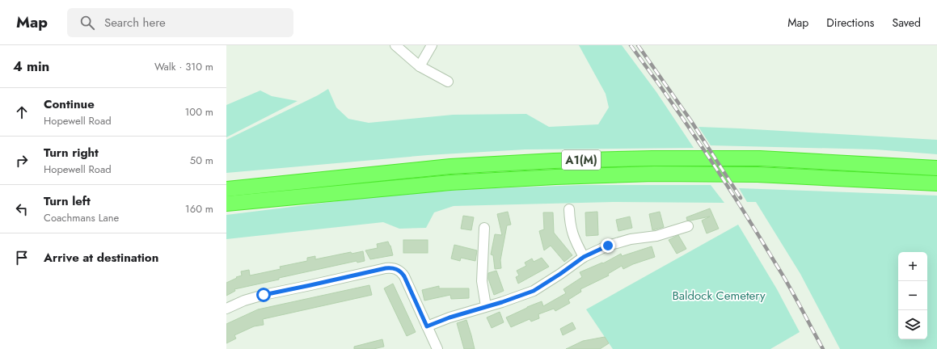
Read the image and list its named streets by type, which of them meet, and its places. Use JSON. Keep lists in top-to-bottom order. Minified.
{"streets":{"highway":["A1(M)"]},"parks":["Baldock Cemetery"],"page":{"header":"Map","search":"Search here","nav":["Map","Directions","Saved"],"heading":["4 min","Walk · 310 m"],"list":[["Continue","Hopewell Road","100 m"],["Turn right","Hopewell Road","50 m"],["Turn left","Coachmans Lane","160 m"],"Arrive at destination"],"map_buttons":["+","−"]}}
